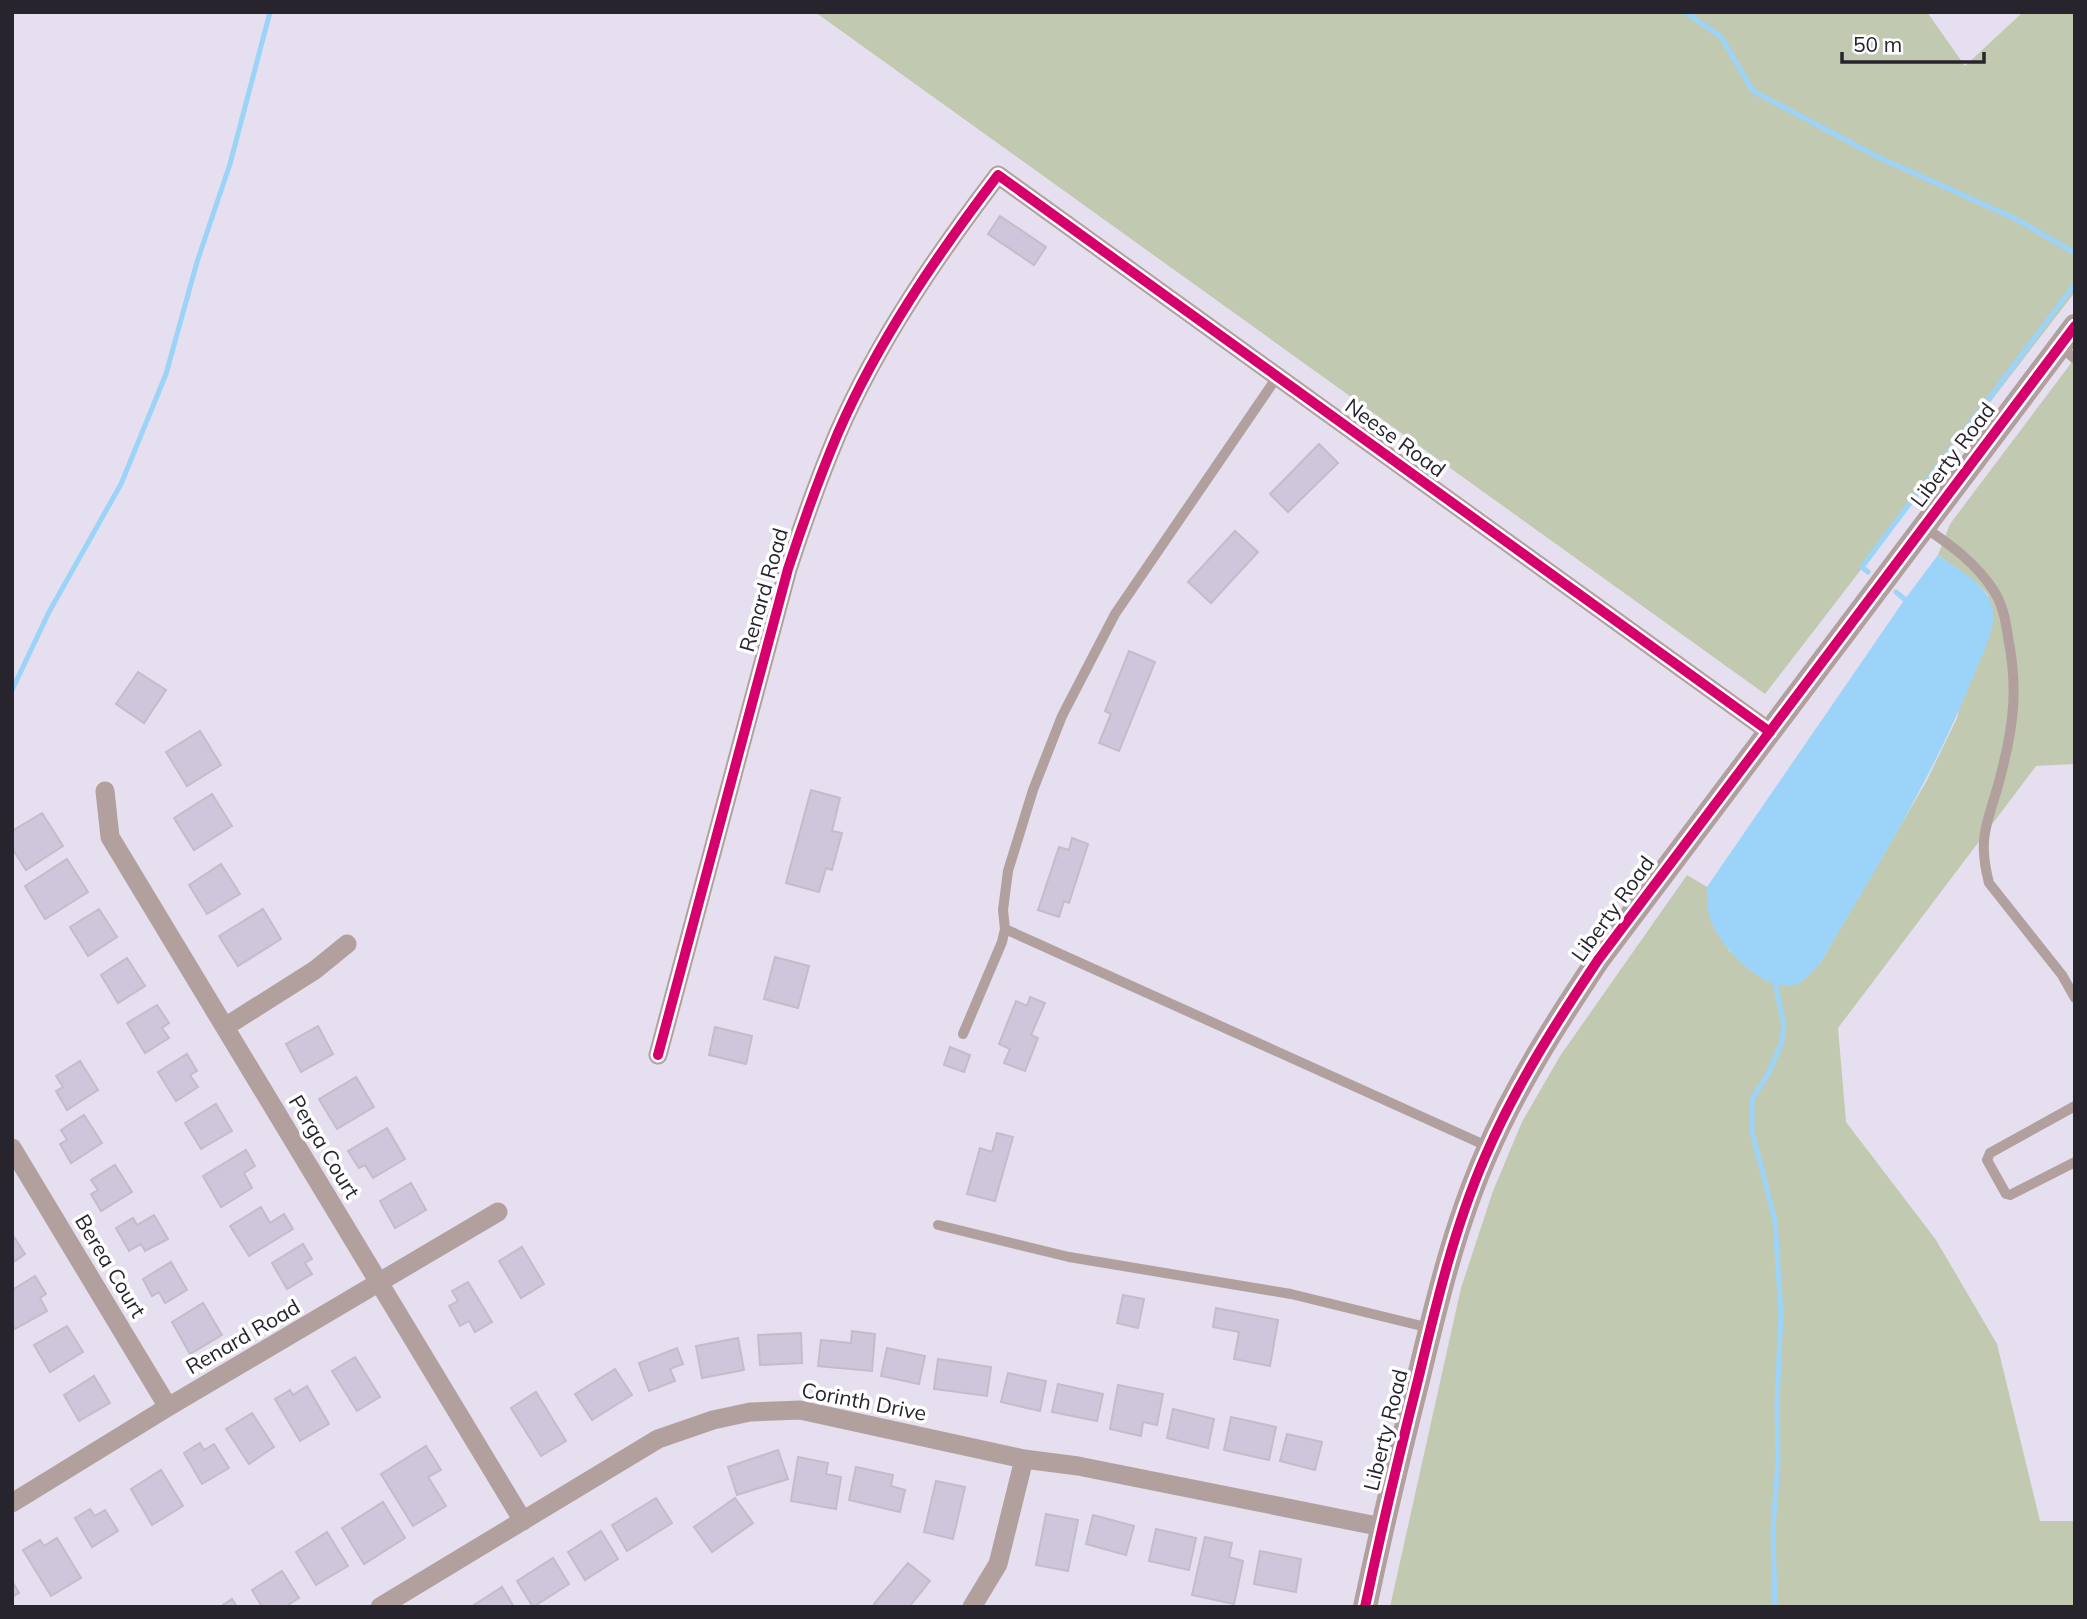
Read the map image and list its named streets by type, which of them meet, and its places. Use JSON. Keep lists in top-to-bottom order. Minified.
{"streets":{"street":["Neese Road","Liberty Road","Renard Road","Perga Court","Berea Court","Corinth Drive"]},"crossings":[["Neese Road","Liberty Road"],["Neese Road","Renard Road"],["Liberty Road","Corinth Drive"],["Renard Road","Perga Court"],["Renard Road","Berea Court"],["Perga Court","Corinth Drive"]],"scale_bar":"50 m"}
